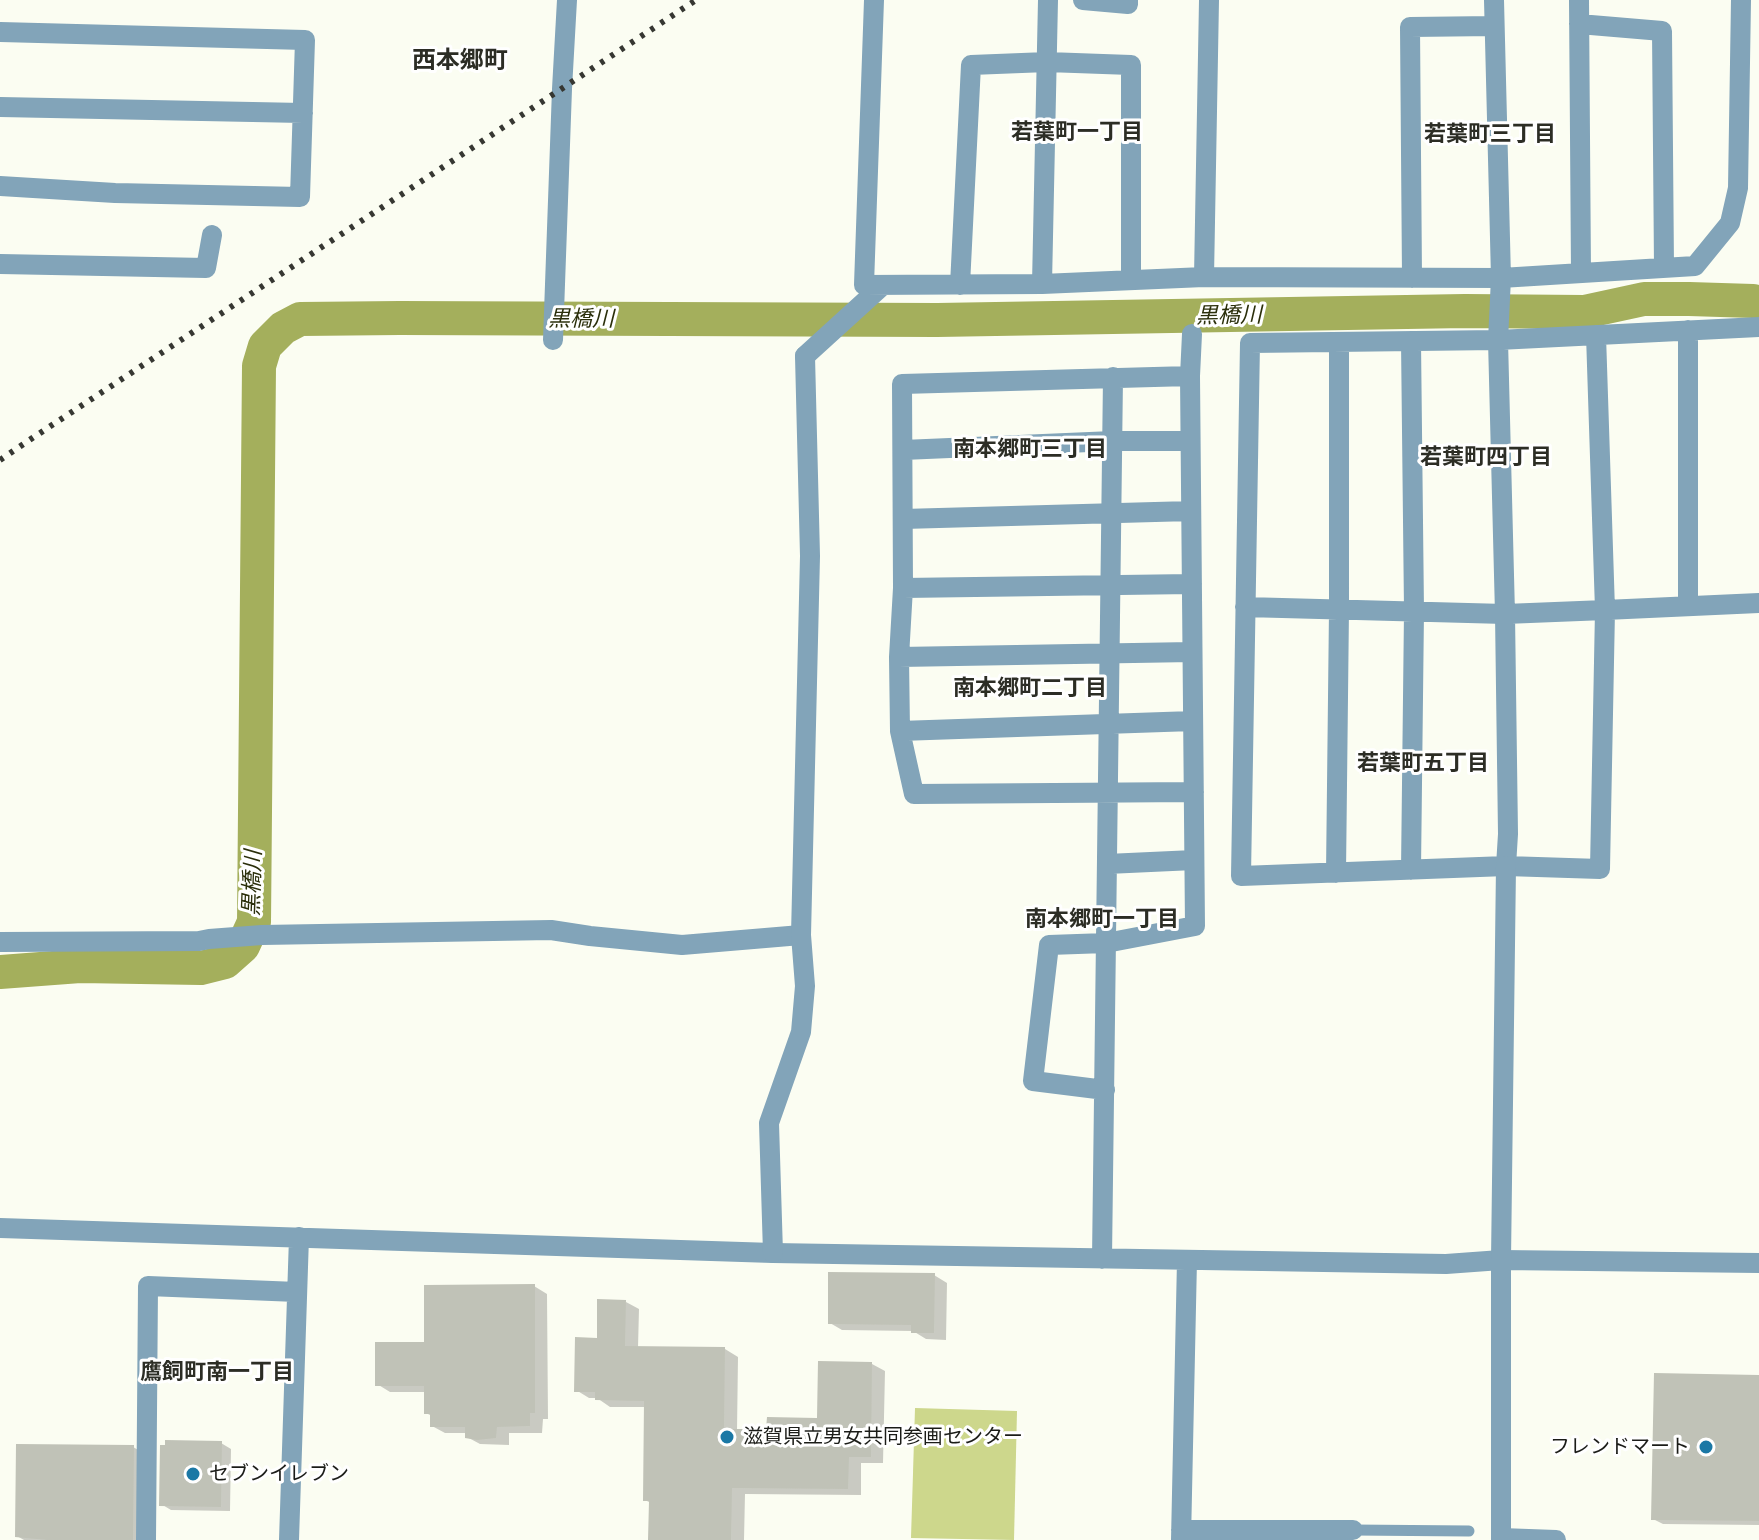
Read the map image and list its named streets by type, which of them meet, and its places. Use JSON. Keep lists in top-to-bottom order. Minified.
{"districts":["西本郷町","若葉町一丁目","若葉町三丁目","南本郷町三丁目","若葉町四丁目","南本郷町二丁目","若葉町五丁目","南本郷町一丁目","鷹飼町南一丁目"],"water":["黒橋川"],"places":["滋賀県立男女共同参画センター","フレンドマート","セブンイレブン"]}
